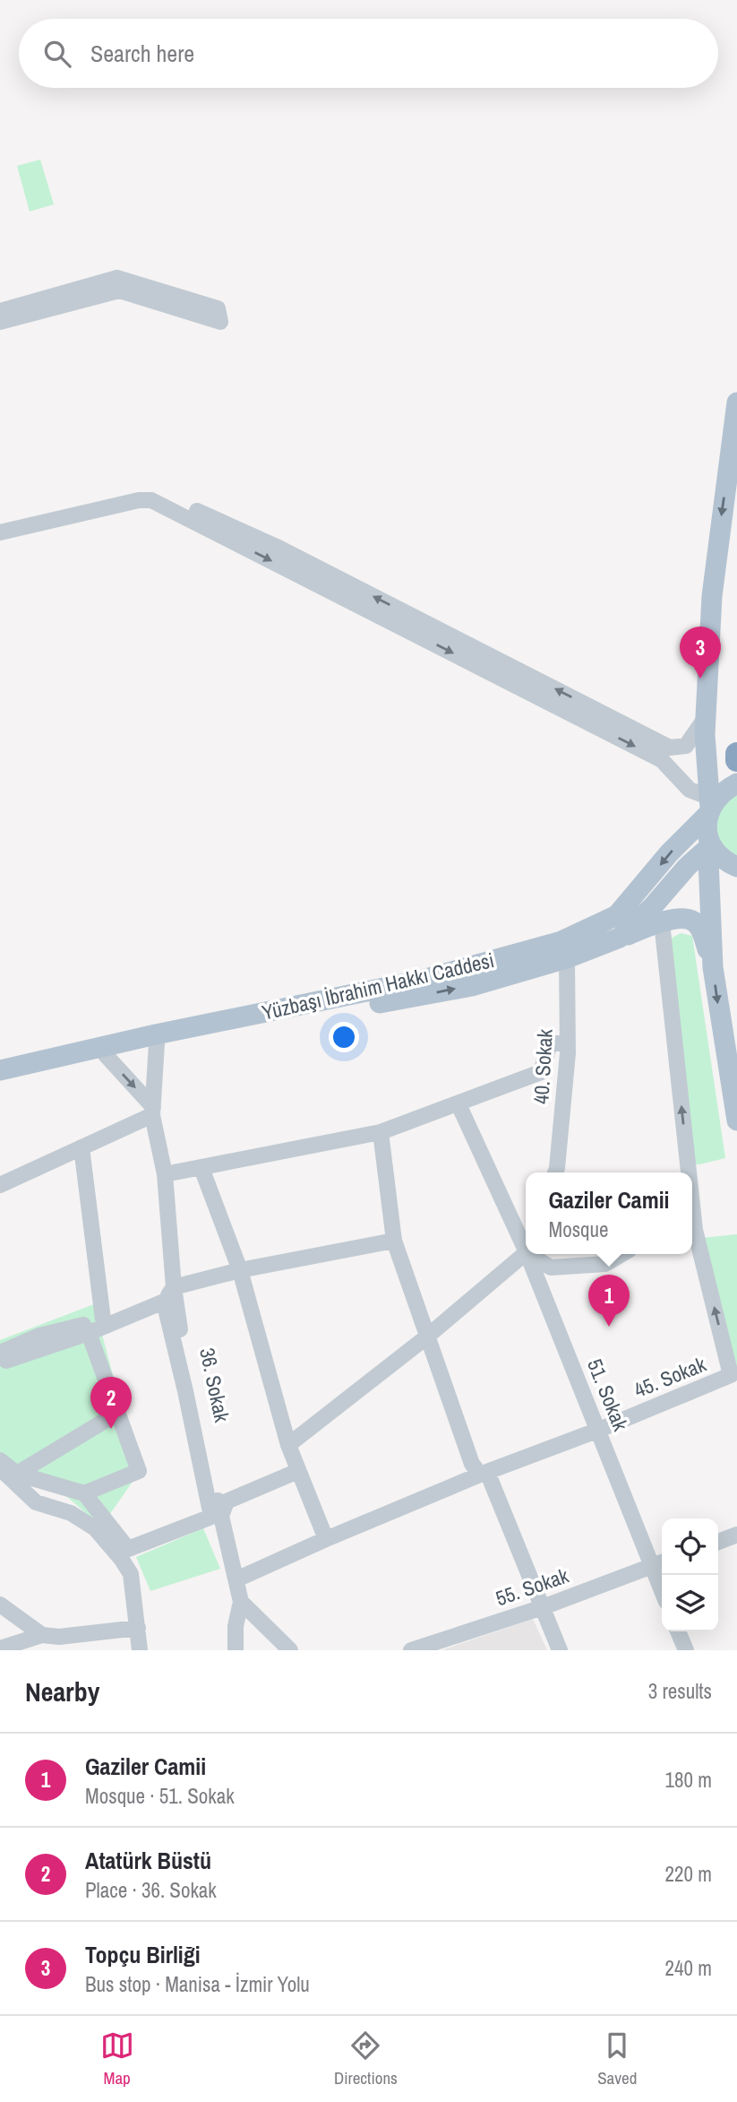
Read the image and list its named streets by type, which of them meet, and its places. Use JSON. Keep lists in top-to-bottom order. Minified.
{"streets":{"main road":["Yüzbaşı İbrahim Hakkı Caddesi"],"street":["40. Sokak","45. Sokak","36. Sokak","51. Sokak","55. Sokak"]},"crossings":[["Yüzbaşı İbrahim Hakkı Caddesi","40. Sokak"],["Yüzbaşı İbrahim Hakkı Caddesi","36. Sokak"],["45. Sokak","36. Sokak"],["45. Sokak","51. Sokak"],["51. Sokak","55. Sokak"]],"one_way":["45. Sokak"],"page":{"search":"Search here","pins":["3","1","2"],"popup":["Gaziler Camii","Mosque"],"heading":["Nearby","3 results"],"list":[{"mark":"1","name":"Gaziler Camii","note":"Mosque · 51. Sokak","value":"180 m"},{"mark":"2","name":"Atatürk Büstü","note":"Place · 36. Sokak","value":"220 m"},{"mark":"3","name":"Topçu Birliği","note":"Bus stop · Manisa - İzmir Yolu","value":"240 m"}],"nav":["Map","Directions","Saved"]}}
